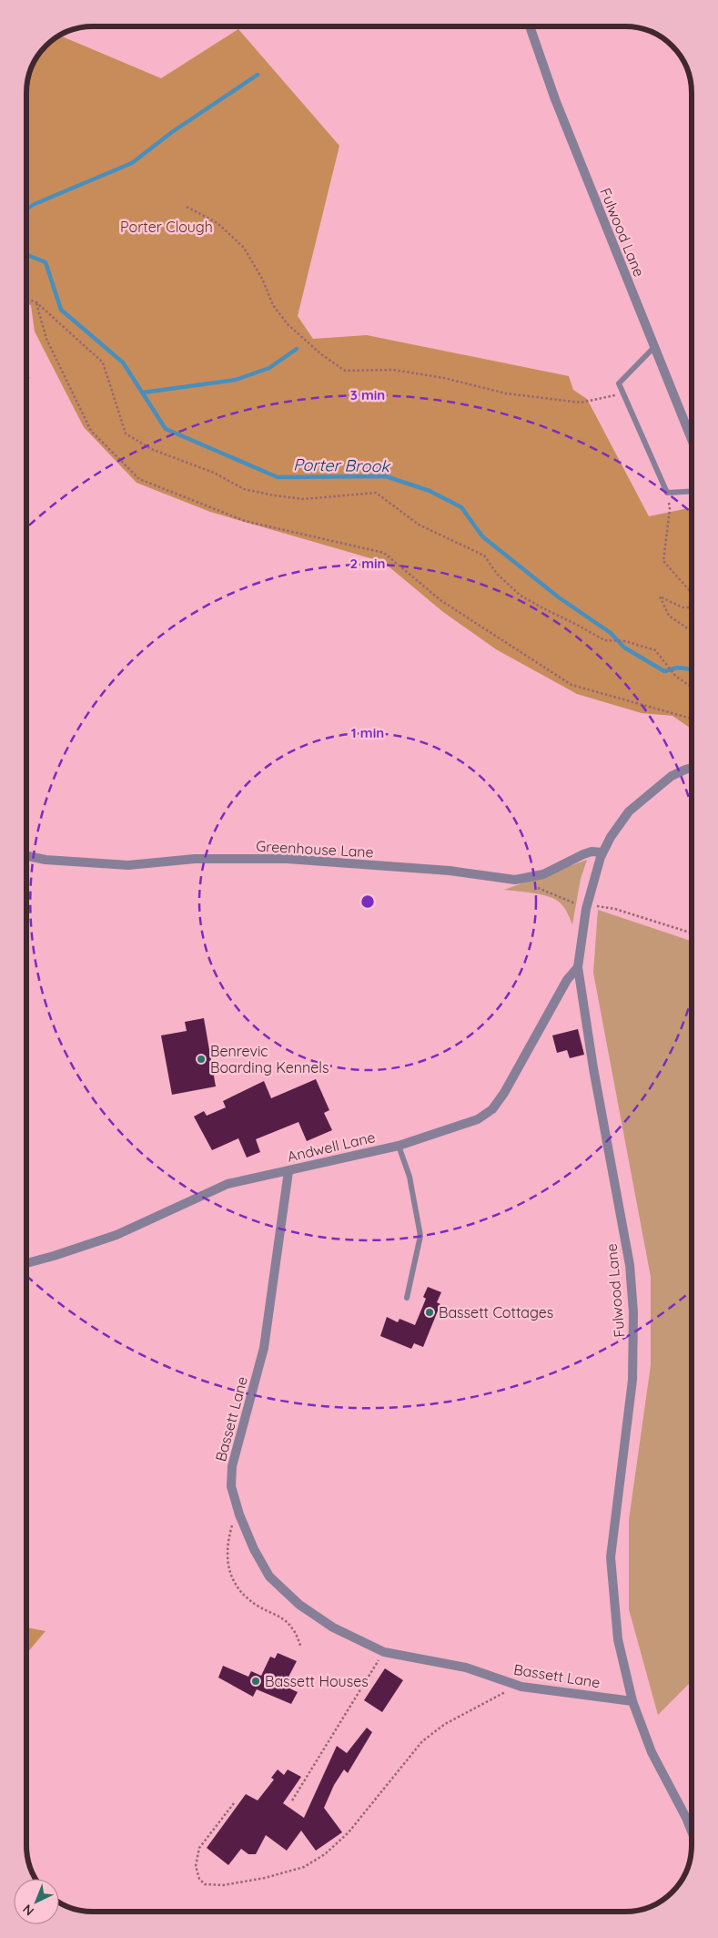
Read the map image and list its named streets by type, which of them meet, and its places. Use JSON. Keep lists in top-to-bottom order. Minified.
{"streets":{"street":["Fulwood Lane","Greenhouse Lane","Andwell Lane","Bassett Lane"]},"crossings":[["Fulwood Lane","Greenhouse Lane"],["Fulwood Lane","Andwell Lane"],["Fulwood Lane","Bassett Lane"],["Andwell Lane","Bassett Lane"]],"water":["Porter Brook"],"parks":["Porter Clough"],"places":["Benrevic Boarding Kennels","Bassett Cottages","Bassett Houses"],"north":"bottom left","rings":["3 min","2 min","1 min"]}
